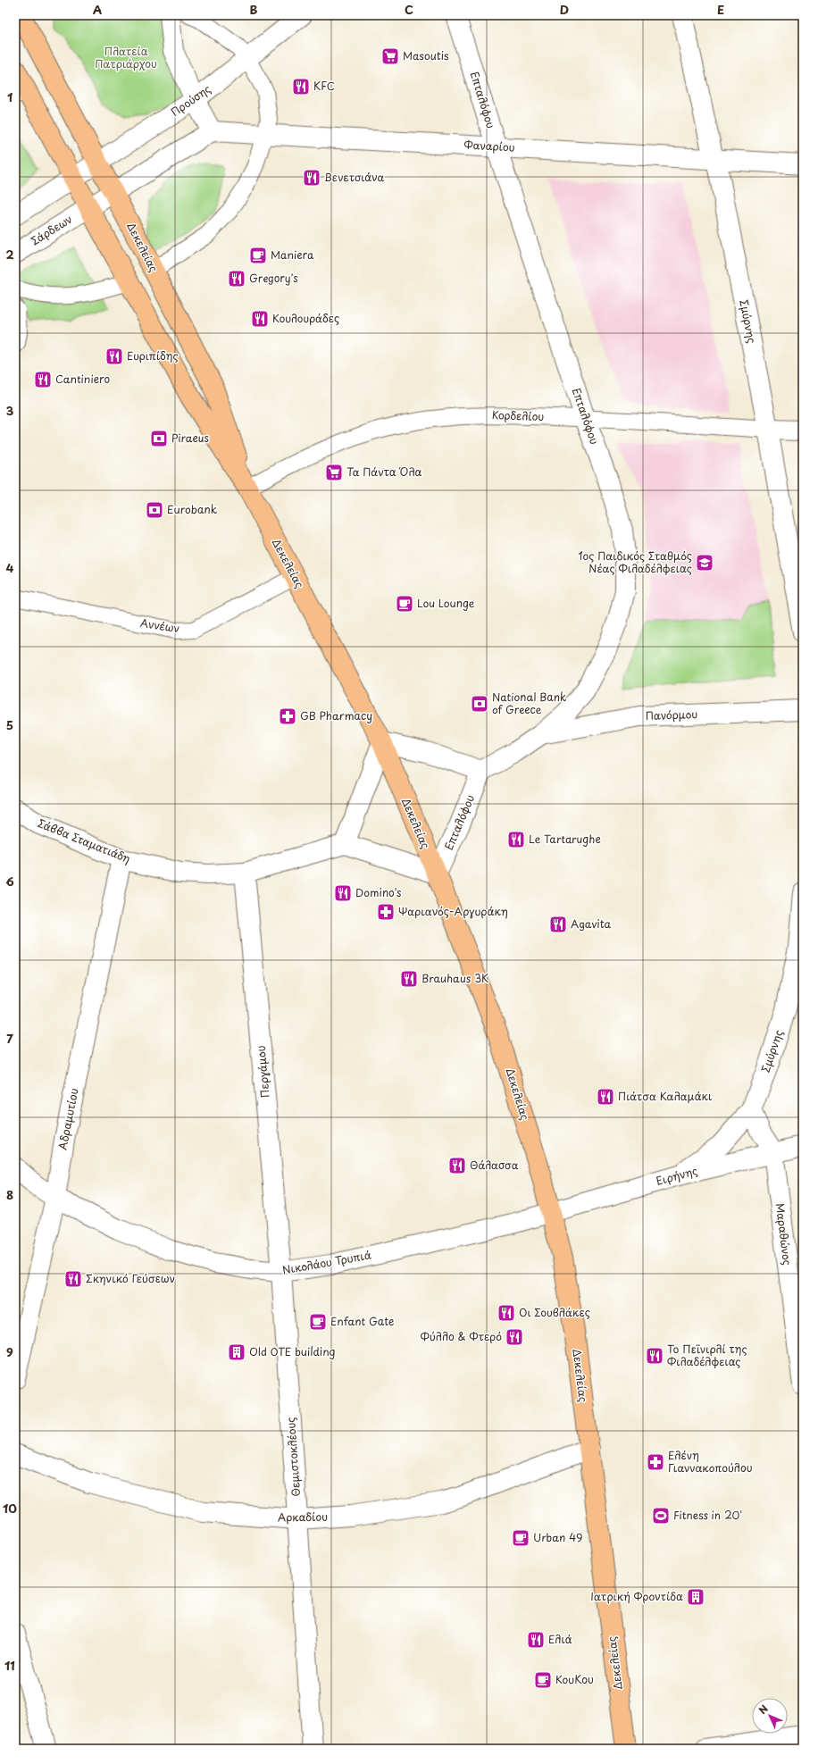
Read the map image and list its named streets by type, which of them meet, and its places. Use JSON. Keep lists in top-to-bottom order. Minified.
{"streets":{"main road":["Δεκελείας"],"street":["Επταλόφου","Προύσης","Φαναρίου","Σάρδεων","Σμύρνης","Κορδελίου","Αννέων","Πανόρμου","Σάββα Σταματιάδη","Περγάμου","Αδραμυτίου","Ειρήνης","Μαραθώνος","Νικολάου Τρυπιά","Θεμιστοκλέους","Αρκαδίου"]},"crossings":[["Επταλόφου","Φαναρίου"],["Επταλόφου","Δεκελείας"],["Επταλόφου","Κορδελίου"],["Επταλόφου","Πανόρμου"],["Προύσης","Δεκελείας"],["Φαναρίου","Σμύρνης"],["Σάρδεων","Δεκελείας"],["Δεκελείας","Κορδελίου"],["Δεκελείας","Αννέων"],["Δεκελείας","Ειρήνης"],["Δεκελείας","Νικολάου Τρυπιά"],["Δεκελείας","Αρκαδίου"],["Σμύρνης","Κορδελίου"],["Σμύρνης","Ειρήνης"],["Σμύρνης","Μαραθώνος"],["Σάββα Σταματιάδη","Περγάμου"],["Σάββα Σταματιάδη","Αδραμυτίου"],["Περγάμου","Νικολάου Τρυπιά"],["Περγάμου","Θεμιστοκλέους"],["Αδραμυτίου","Νικολάου Τρυπιά"],["Ειρήνης","Μαραθώνος"],["Ειρήνης","Νικολάου Τρυπιά"],["Νικολάου Τρυπιά","Θεμιστοκλέους"],["Θεμιστοκλέους","Αρκαδίου"]],"parks":["Πλατεία Πατριάρχου"],"places":{"supermarket":["Masoutis","Τα Πάντα Όλα"],"restaurant":["KFC","Βενετσιάνα","Gregory's","Κουλουράδες","Ευριπίδης","Cantiniero","Le Tartarughe","Domino's","Agavita","Brauhaus 3K","Πιάτσα Καλαμάκι","Θάλασσα","Σκηνικό Γεύσεων","Οι Σουβλάκες","Φύλλο & Φτερό","Το Πεϊνιρλί της Φιλαδέλφειας","Ελιά"],"cafe":["Maniera","Lou Lounge","Enfant Gate","Urban 49","ΚουΚου"],"bank":["Piraeus","Eurobank","National Bank of Greece"],"school or university":["1ος Παιδικός Σταθμός Νέας Φιλαδέλφειας"],"pharmacy":["GB Pharmacy","Ψαριανός-Αργυράκη","Ελένη Γιαννακοπούλου"],"building":["Old OTE building","Ιατρική Φροντίδα"],"sports":["Fitness in 20'"]},"north":"top left","grid":{"columns":["A","B","C","D","E"],"rows":["1","2","3","4","5","6","7","8","9","10","11"]}}
